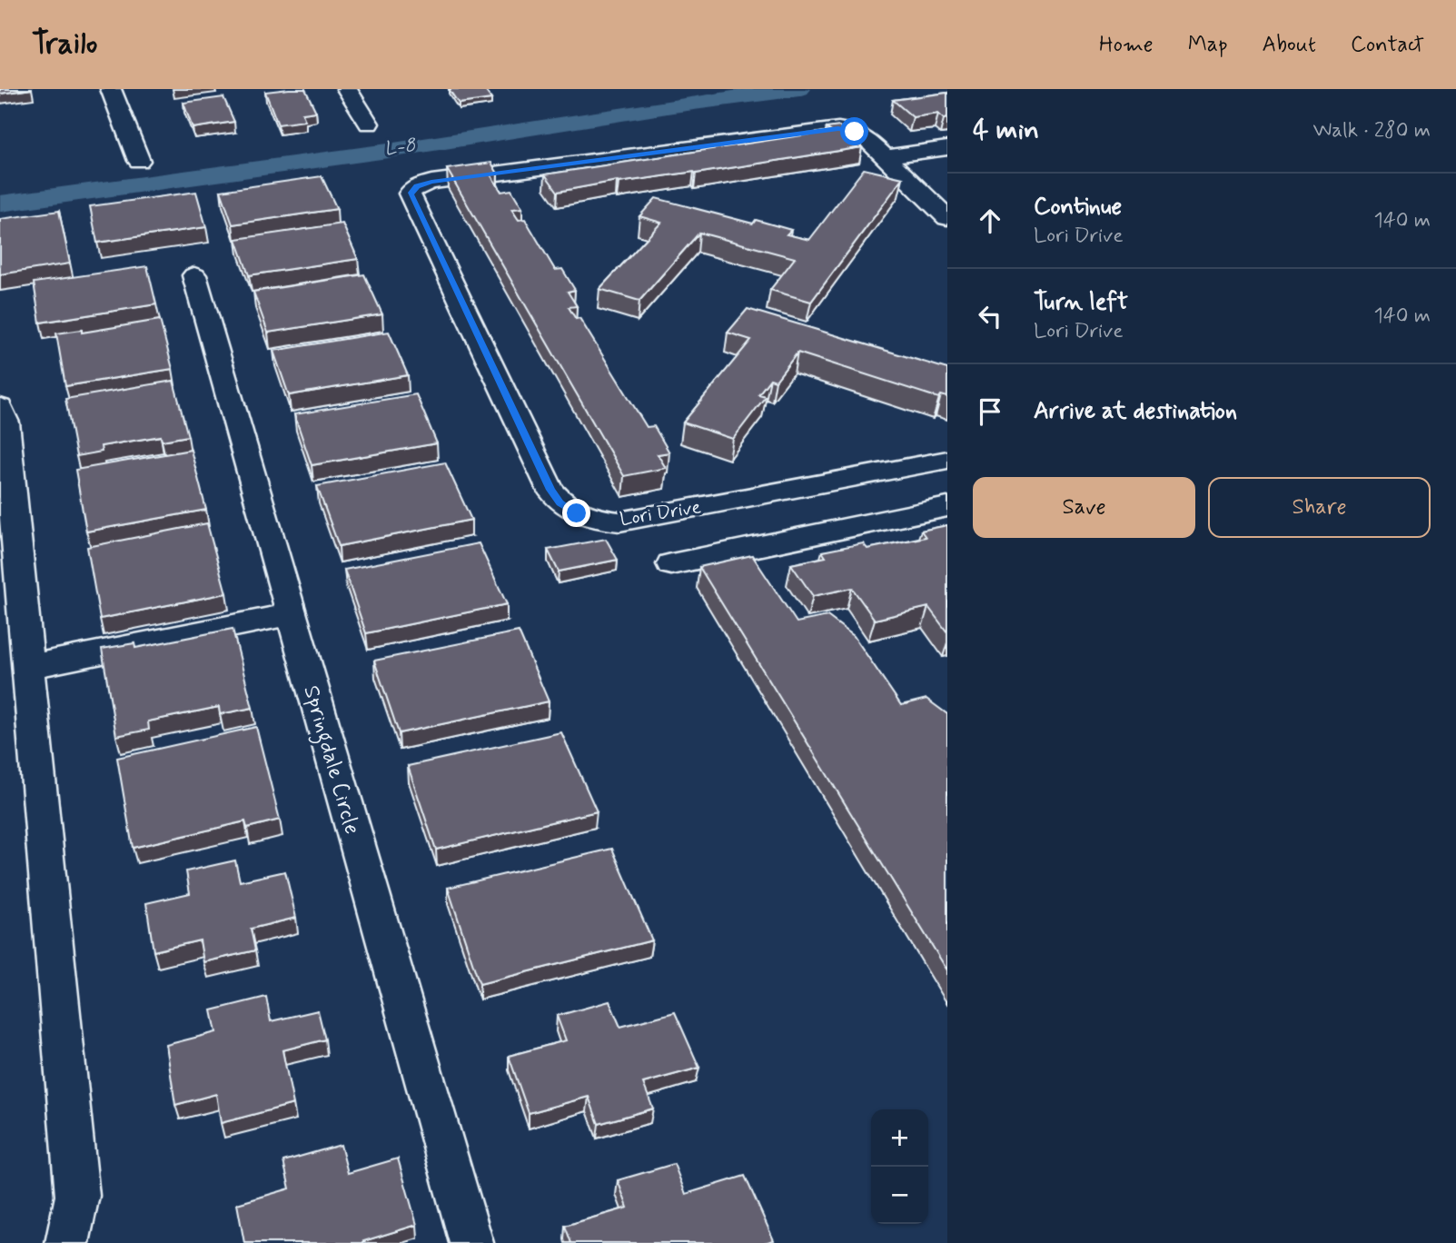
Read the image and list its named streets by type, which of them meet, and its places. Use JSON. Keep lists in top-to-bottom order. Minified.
{"streets":{"street":["Lori Drive","Springdale Circle"]},"water":["L-8"],"page":{"header":"Trailo","nav":["Home","Map","About","Contact"],"heading":["4 min","Walk · 280 m"],"list":[["Continue","Lori Drive","140 m"],["Turn left","Lori Drive","140 m"],"Arrive at destination"],"buttons":["Save","Share"],"map_buttons":["+","−"]}}
